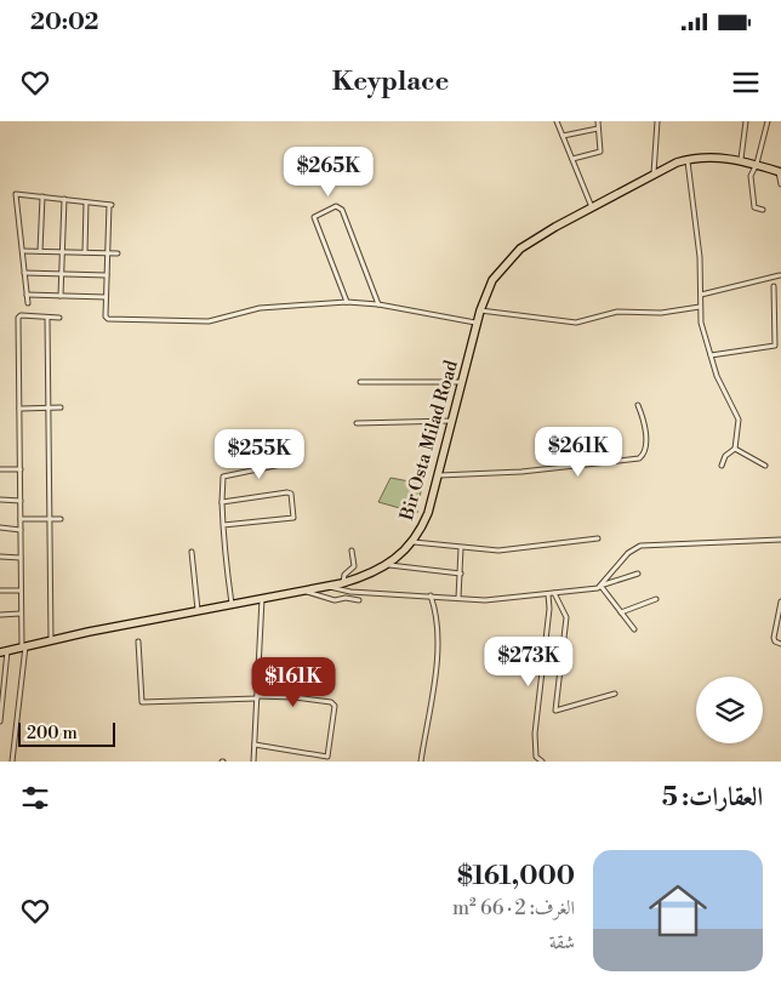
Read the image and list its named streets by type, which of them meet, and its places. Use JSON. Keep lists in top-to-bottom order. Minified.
{"streets":{"main road":["Bir Osta Milad Road"]},"scale_bar":"200 m","page":{"status":"20:02","header":"Keyplace","price":["$265K","$261K","$255K","$273K","$161K"],"scale":"200 m","heading":"العقارات: 5","list":[{"name":"$161,000","note":"الغرف: 2 · 66 m² · شقة"}]}}
